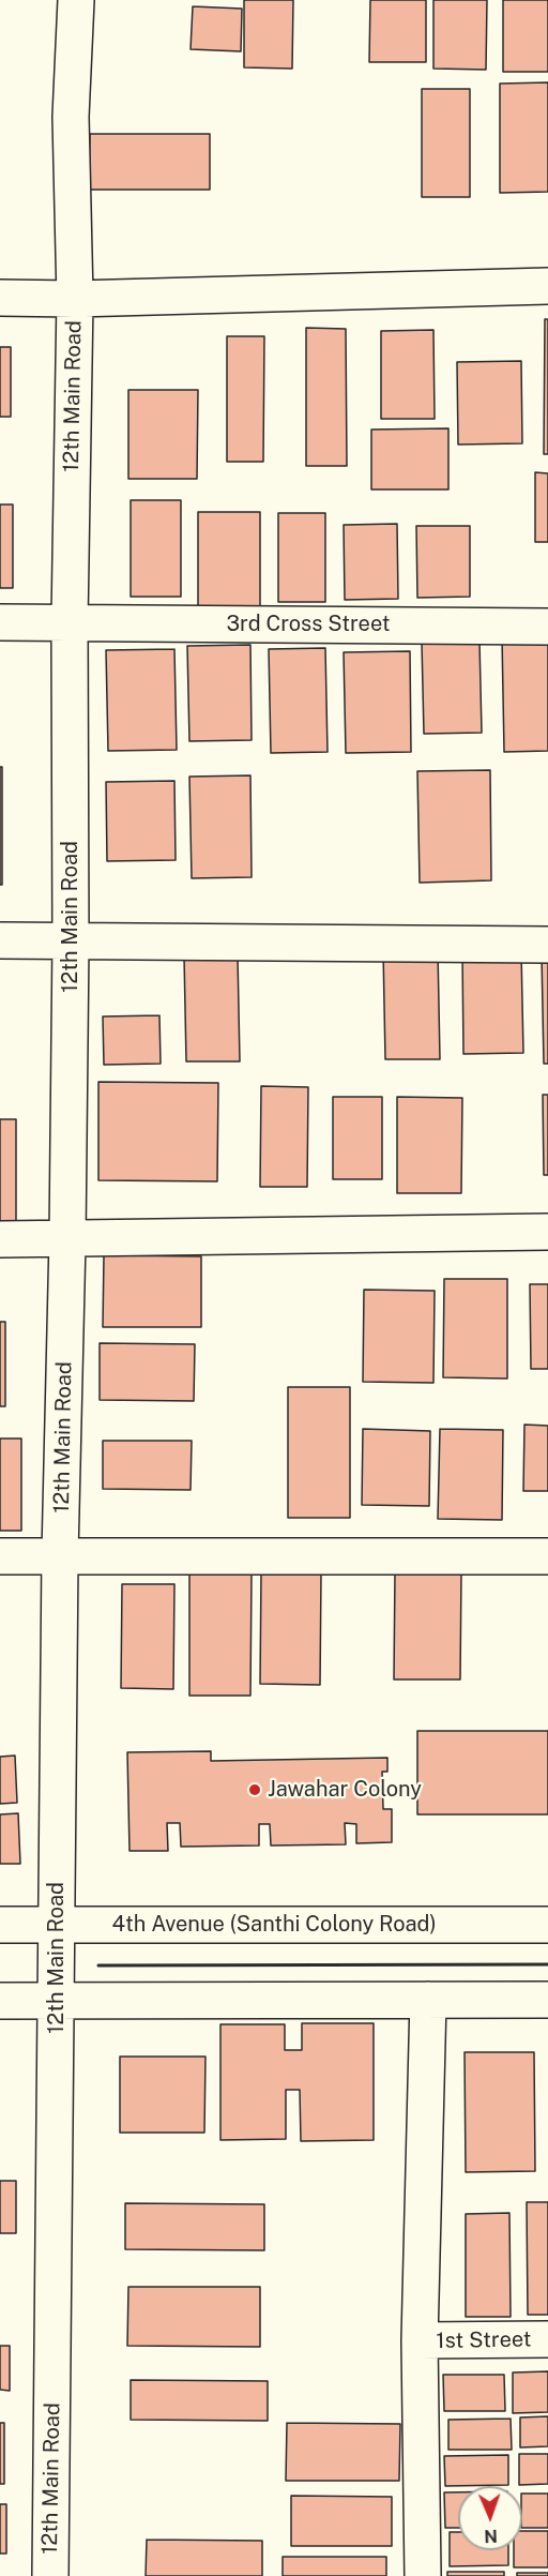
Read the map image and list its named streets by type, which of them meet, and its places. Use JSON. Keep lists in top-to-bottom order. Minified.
{"streets":{"street":["12th Main Road","3rd Cross Street","4th Avenue (Santhi Colony Road)","1st Street"]},"crossings":[["12th Main Road","3rd Cross Street"],["12th Main Road","4th Avenue (Santhi Colony Road)"]],"places":["Jawahar Colony"],"north":"bottom"}
